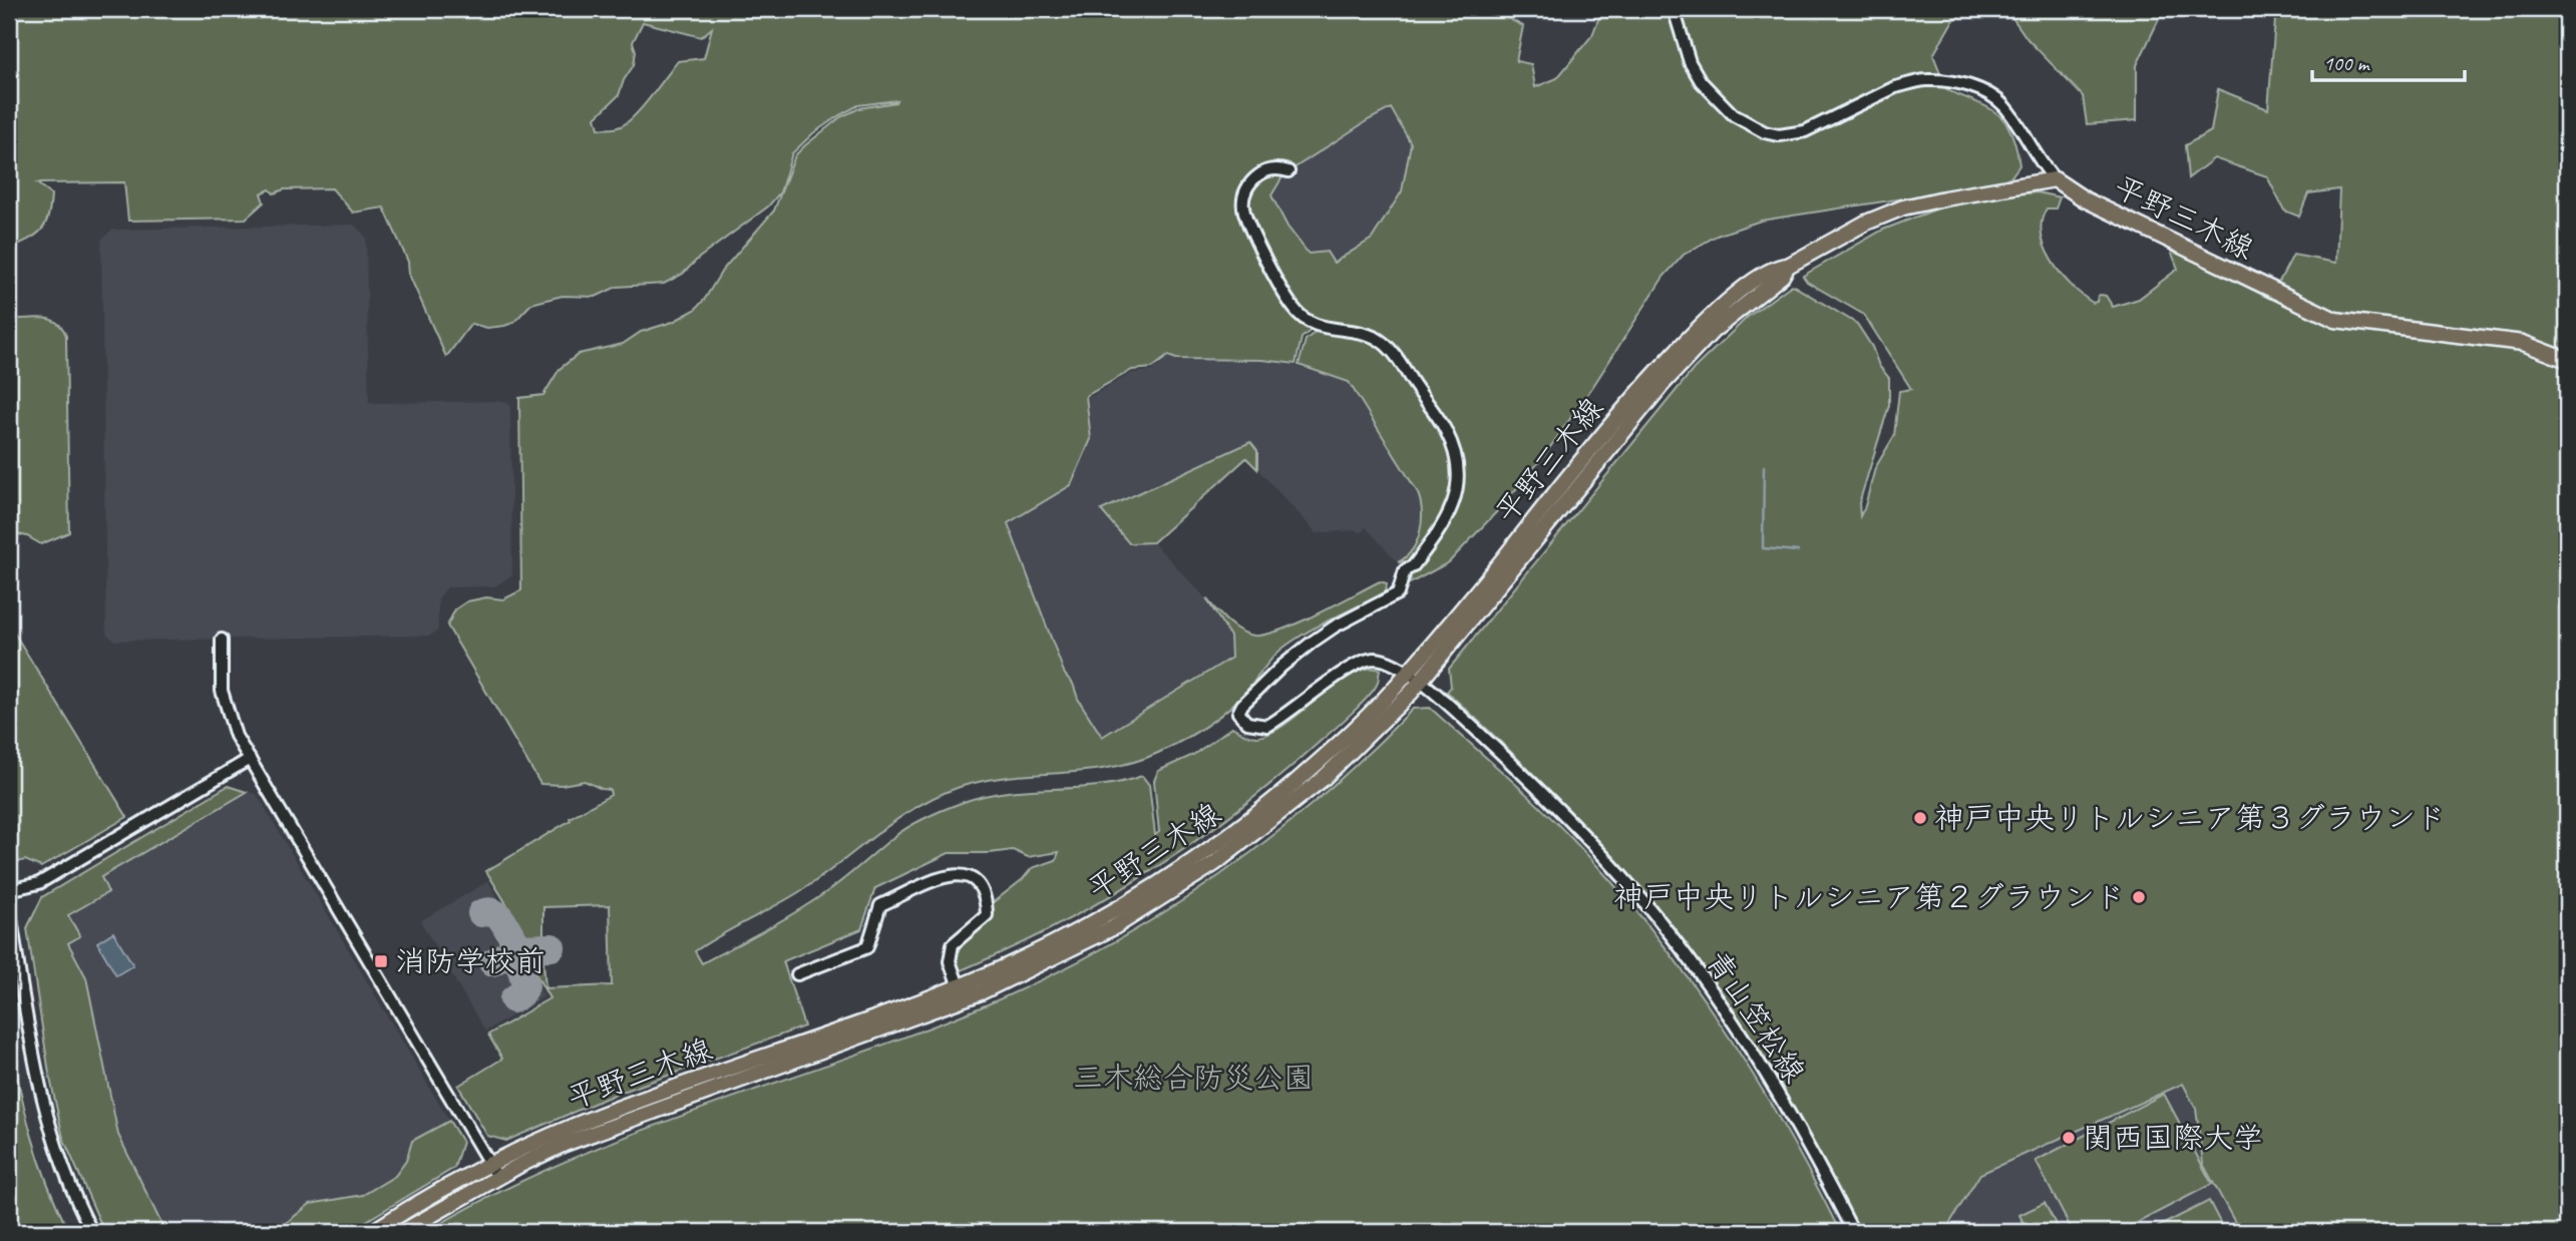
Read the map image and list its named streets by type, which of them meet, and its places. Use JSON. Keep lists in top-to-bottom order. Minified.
{"streets":{"main road":["平野三木線"],"street":["青山笠松線"]},"crossings":[["平野三木線","青山笠松線"]],"parks":["三木総合防災公園"],"places":{"other":["神戸中央リトルシニア第３グラウンド","神戸中央リトルシニア第２グラウンド","関西国際大学"],"transit":["消防学校前"]},"scale_bar":"100 m"}
